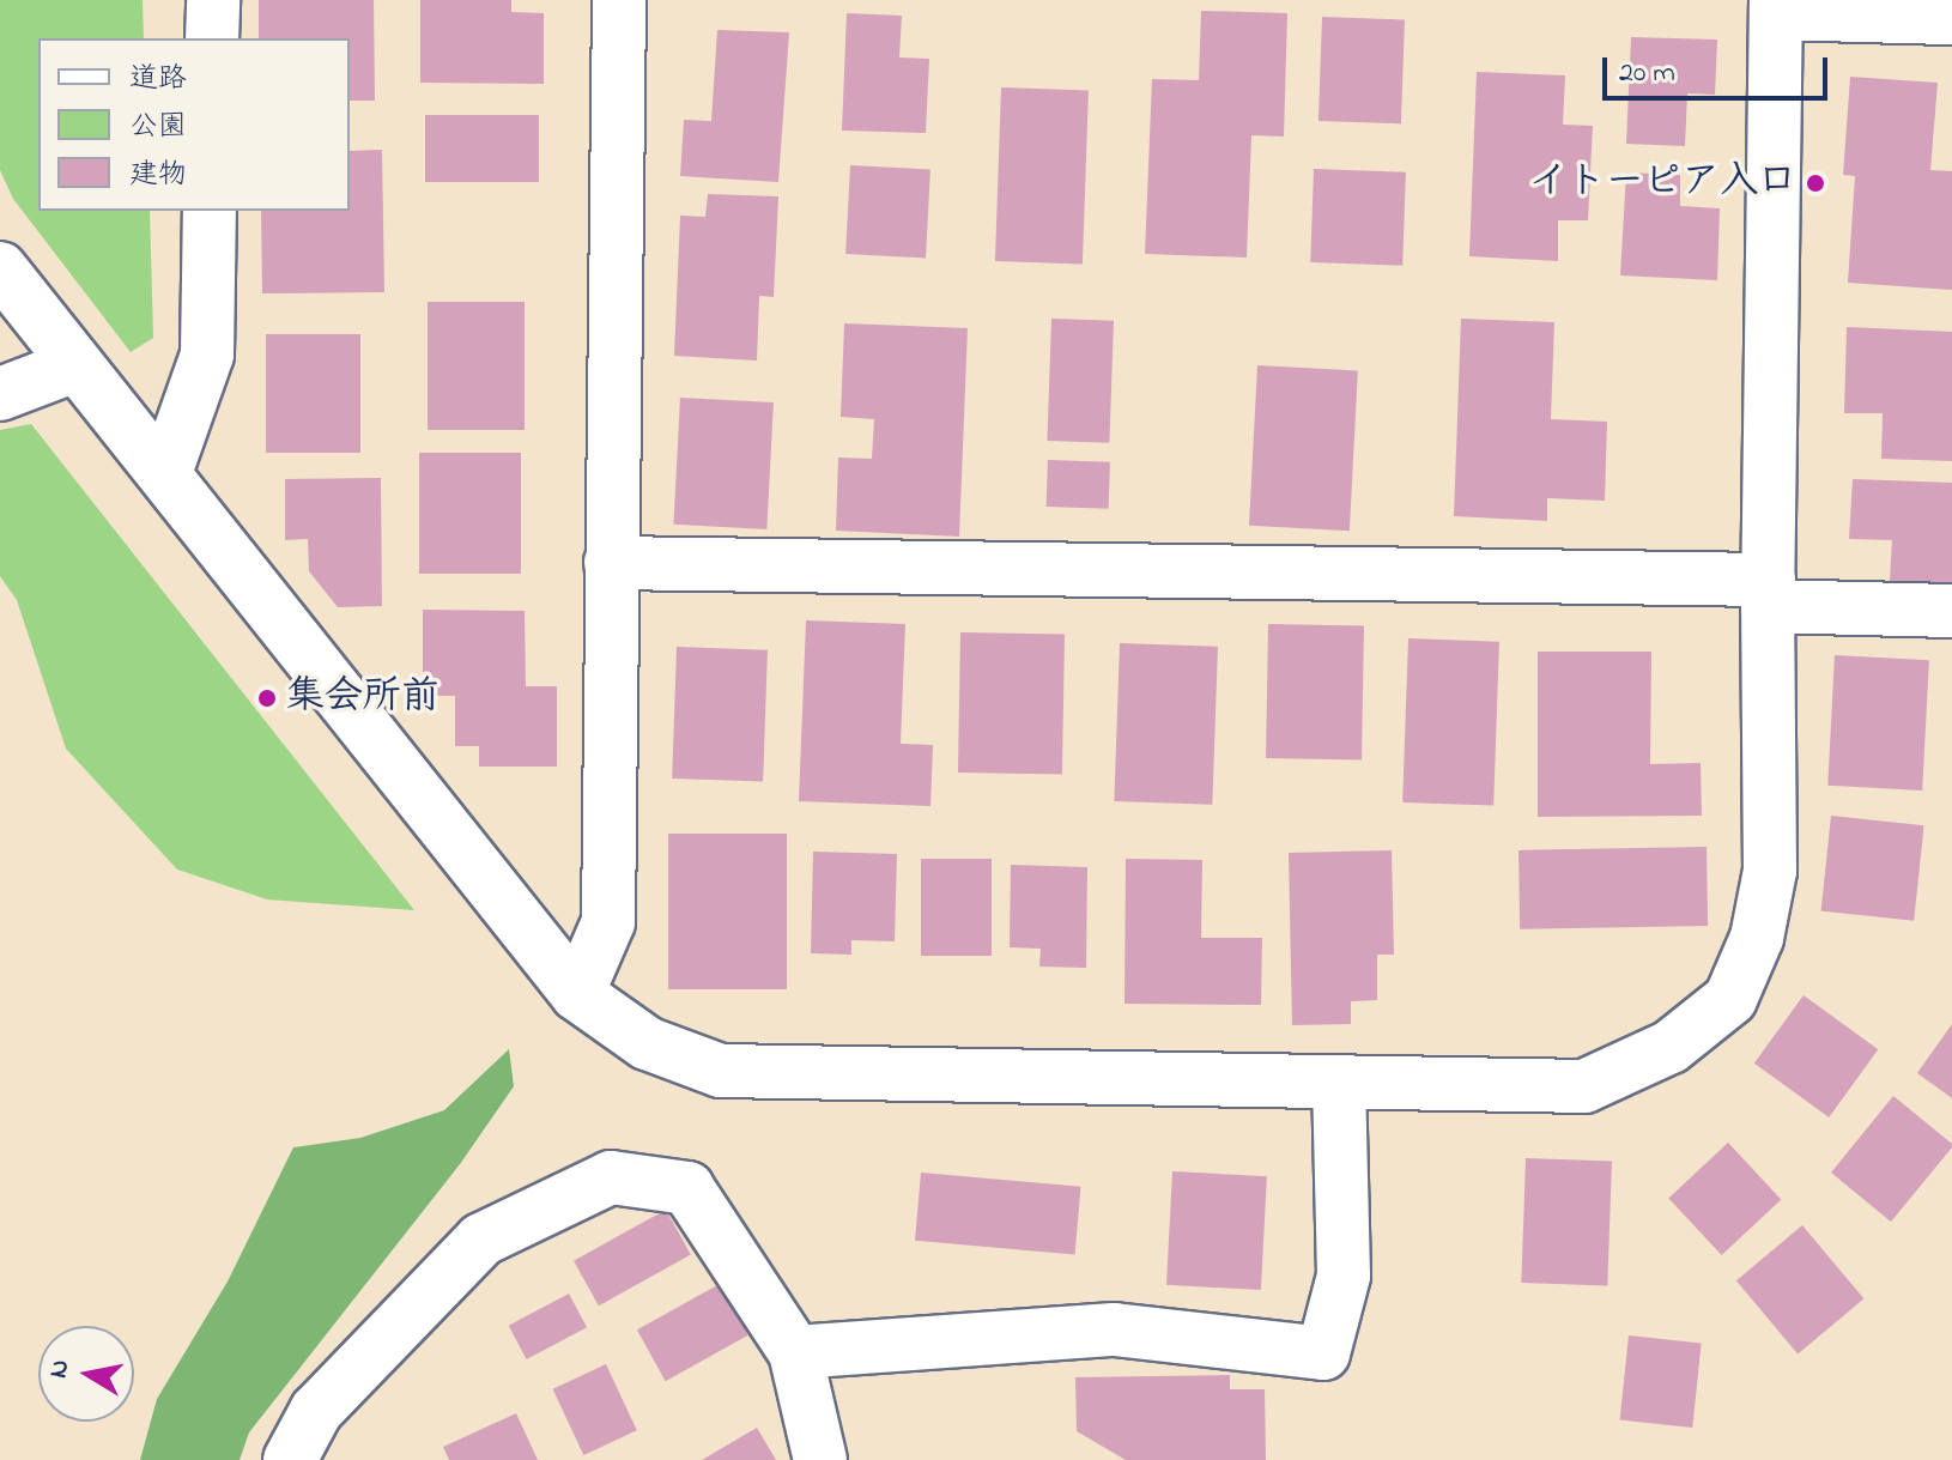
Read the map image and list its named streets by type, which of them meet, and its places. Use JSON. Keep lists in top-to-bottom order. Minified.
{"places":["イトーピア入口","集会所前"],"legend":["道路","公園","建物"],"scale_bar":"20 m","north":"left"}
